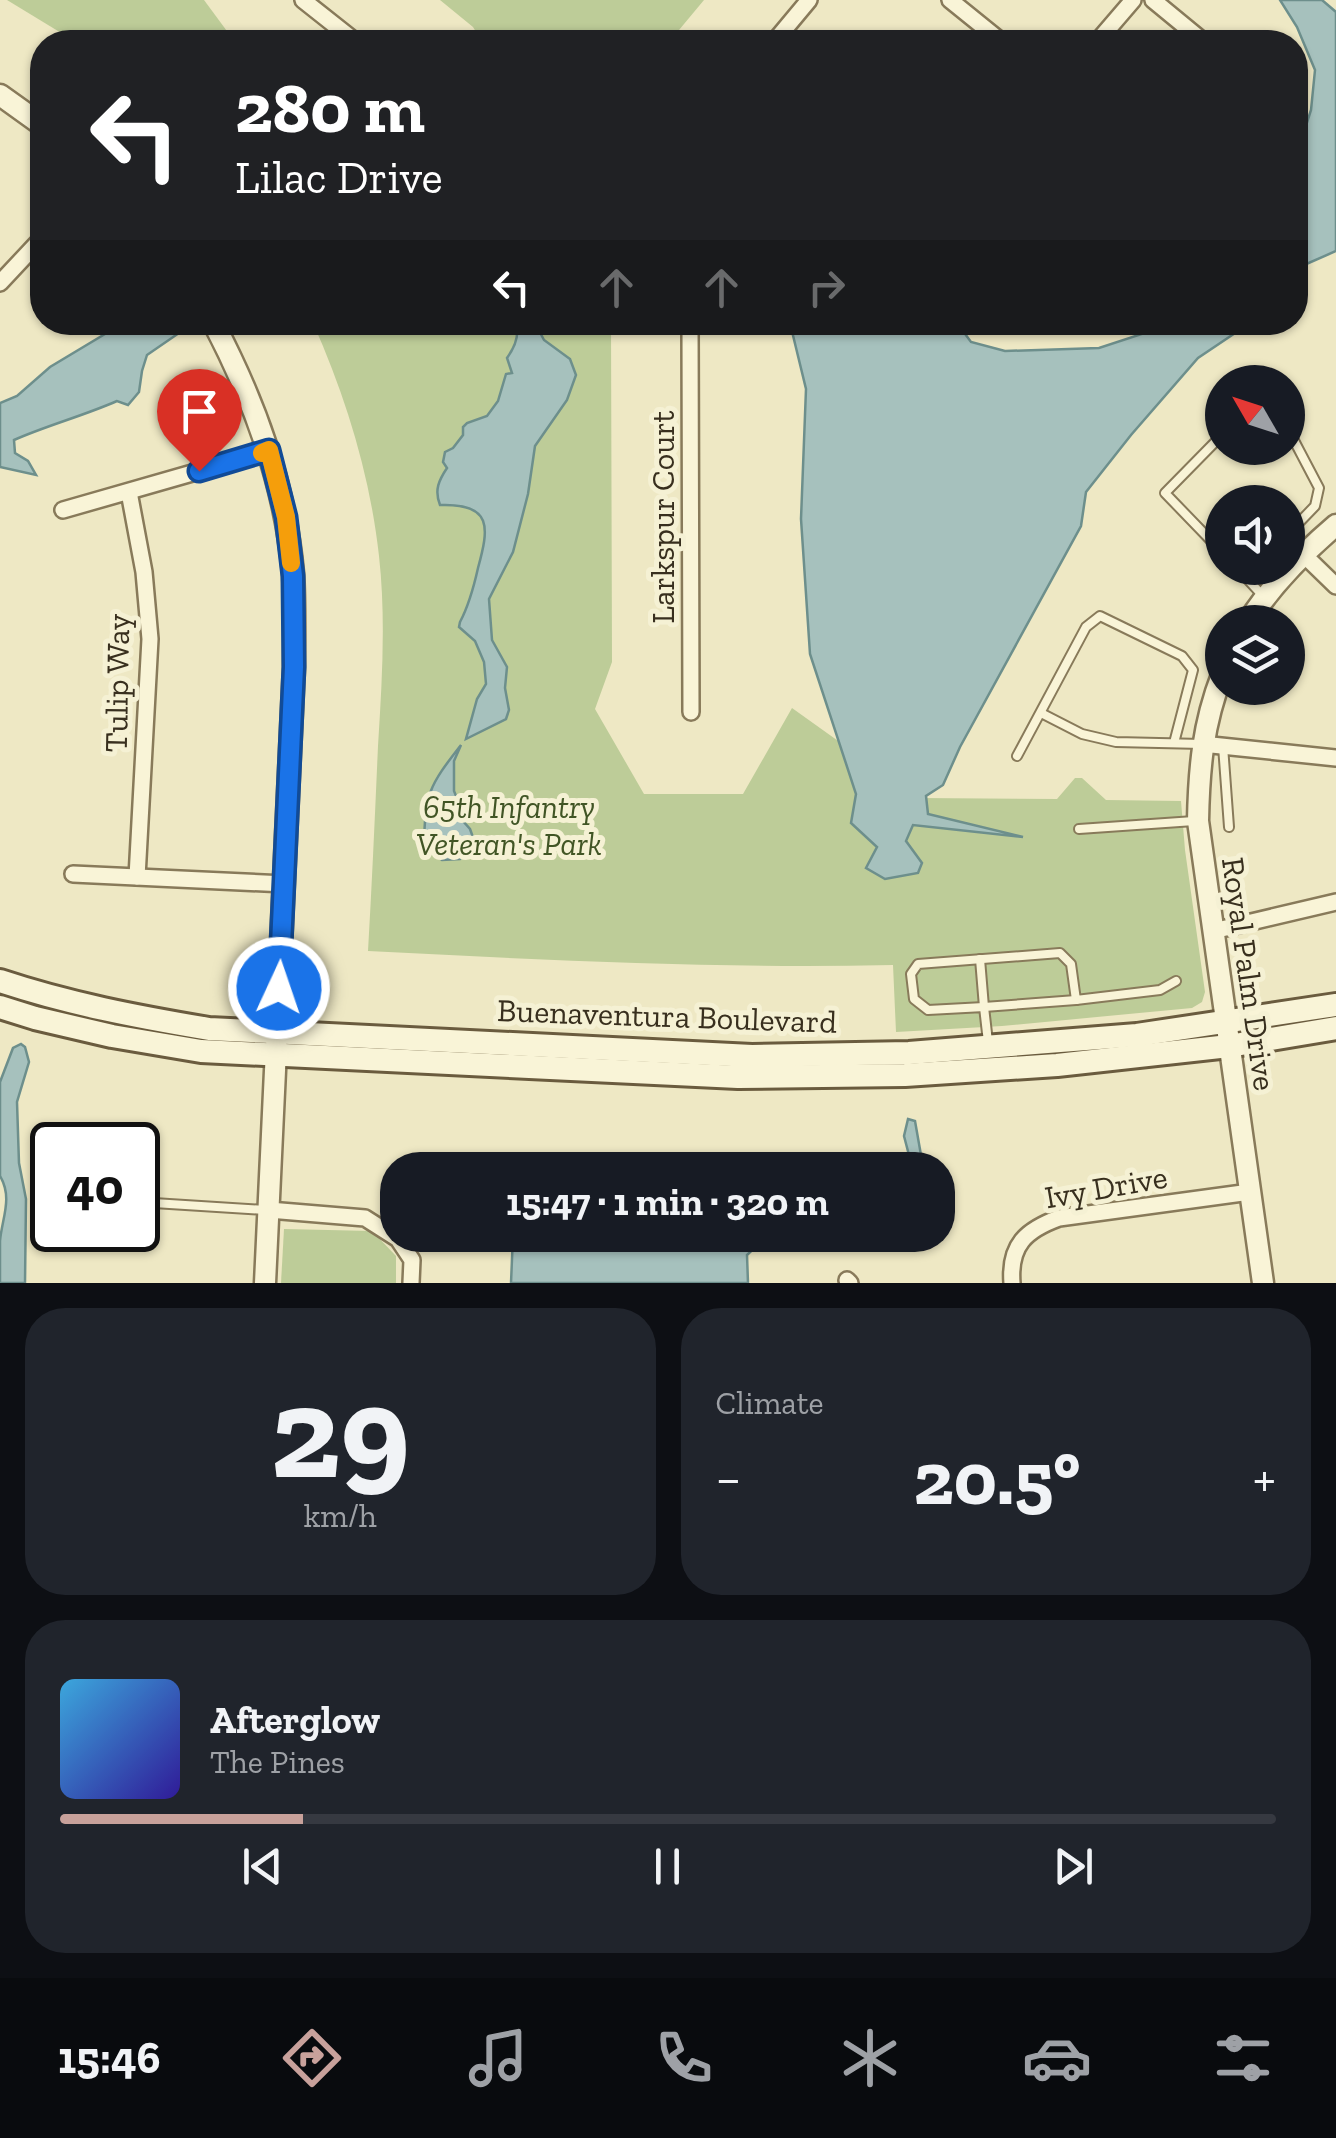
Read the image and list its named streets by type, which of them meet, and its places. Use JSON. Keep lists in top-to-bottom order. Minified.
{"streets":{"main road":["Buenaventura Boulevard"],"street":["Larkspur Court","Tulip Way","Royal Palm Drive","Ivy Drive"]},"crossings":[["Royal Palm Drive","Buenaventura Boulevard"],["Royal Palm Drive","Ivy Drive"]],"parks":["65th Infantry Veteran's Park"],"north":"top left","page":{"turn":["280 m","Lilac Drive"],"limit":"40","trip":"15:47 · 1 min · 320 m","tile":[["29","km/h"],"Climate"],"heat":["−","20.5°","+"],"song":["Afterglow","The Pines"],"tabs":"15:46"}}
